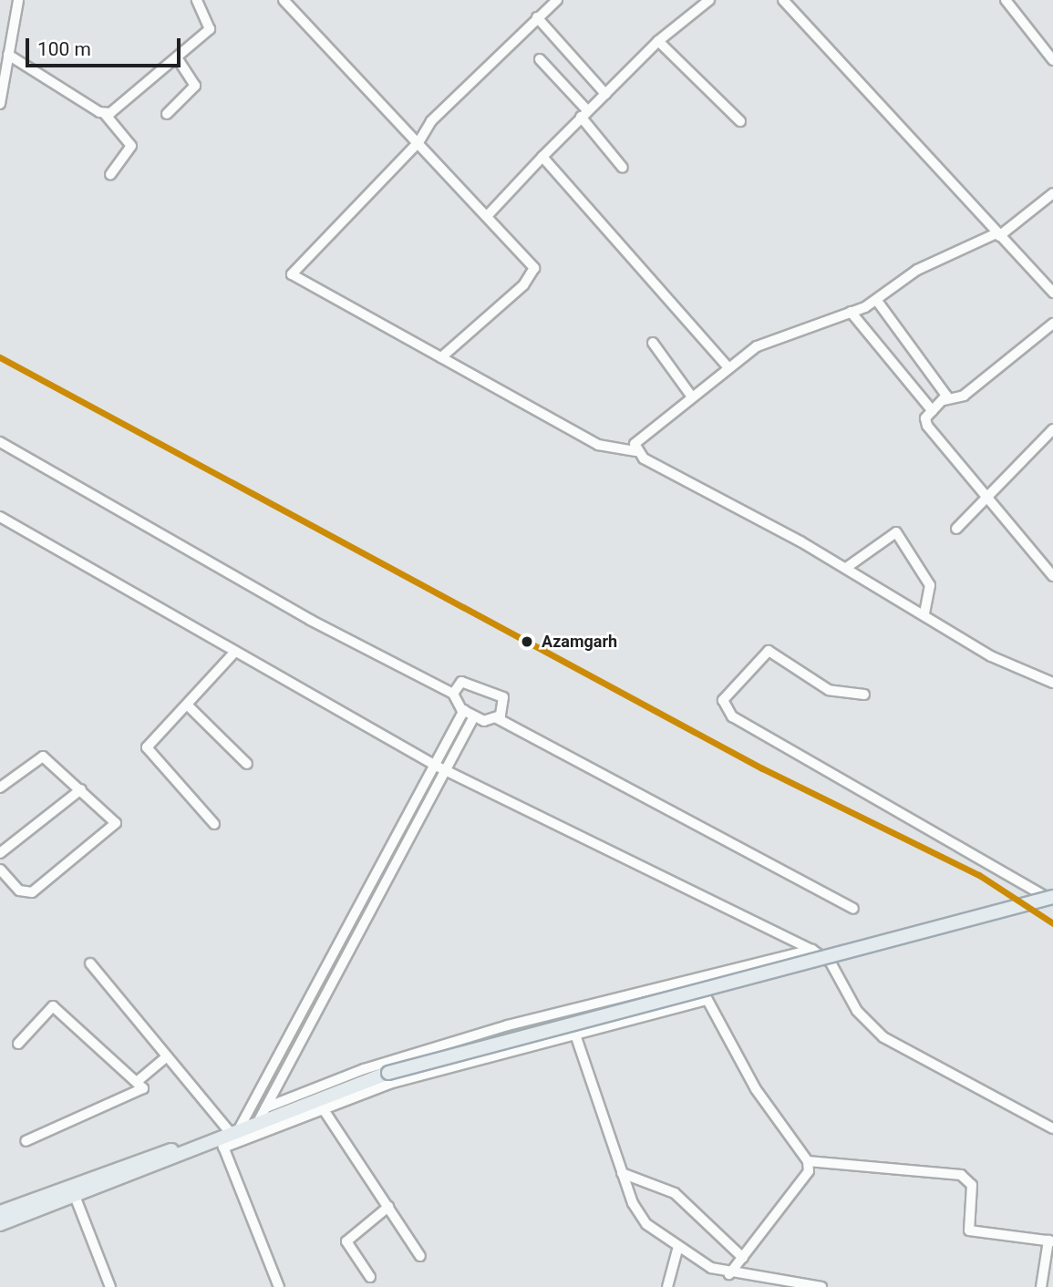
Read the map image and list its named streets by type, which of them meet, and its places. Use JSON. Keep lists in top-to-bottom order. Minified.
{"places":["Azamgarh"],"scale_bar":"100 m"}
